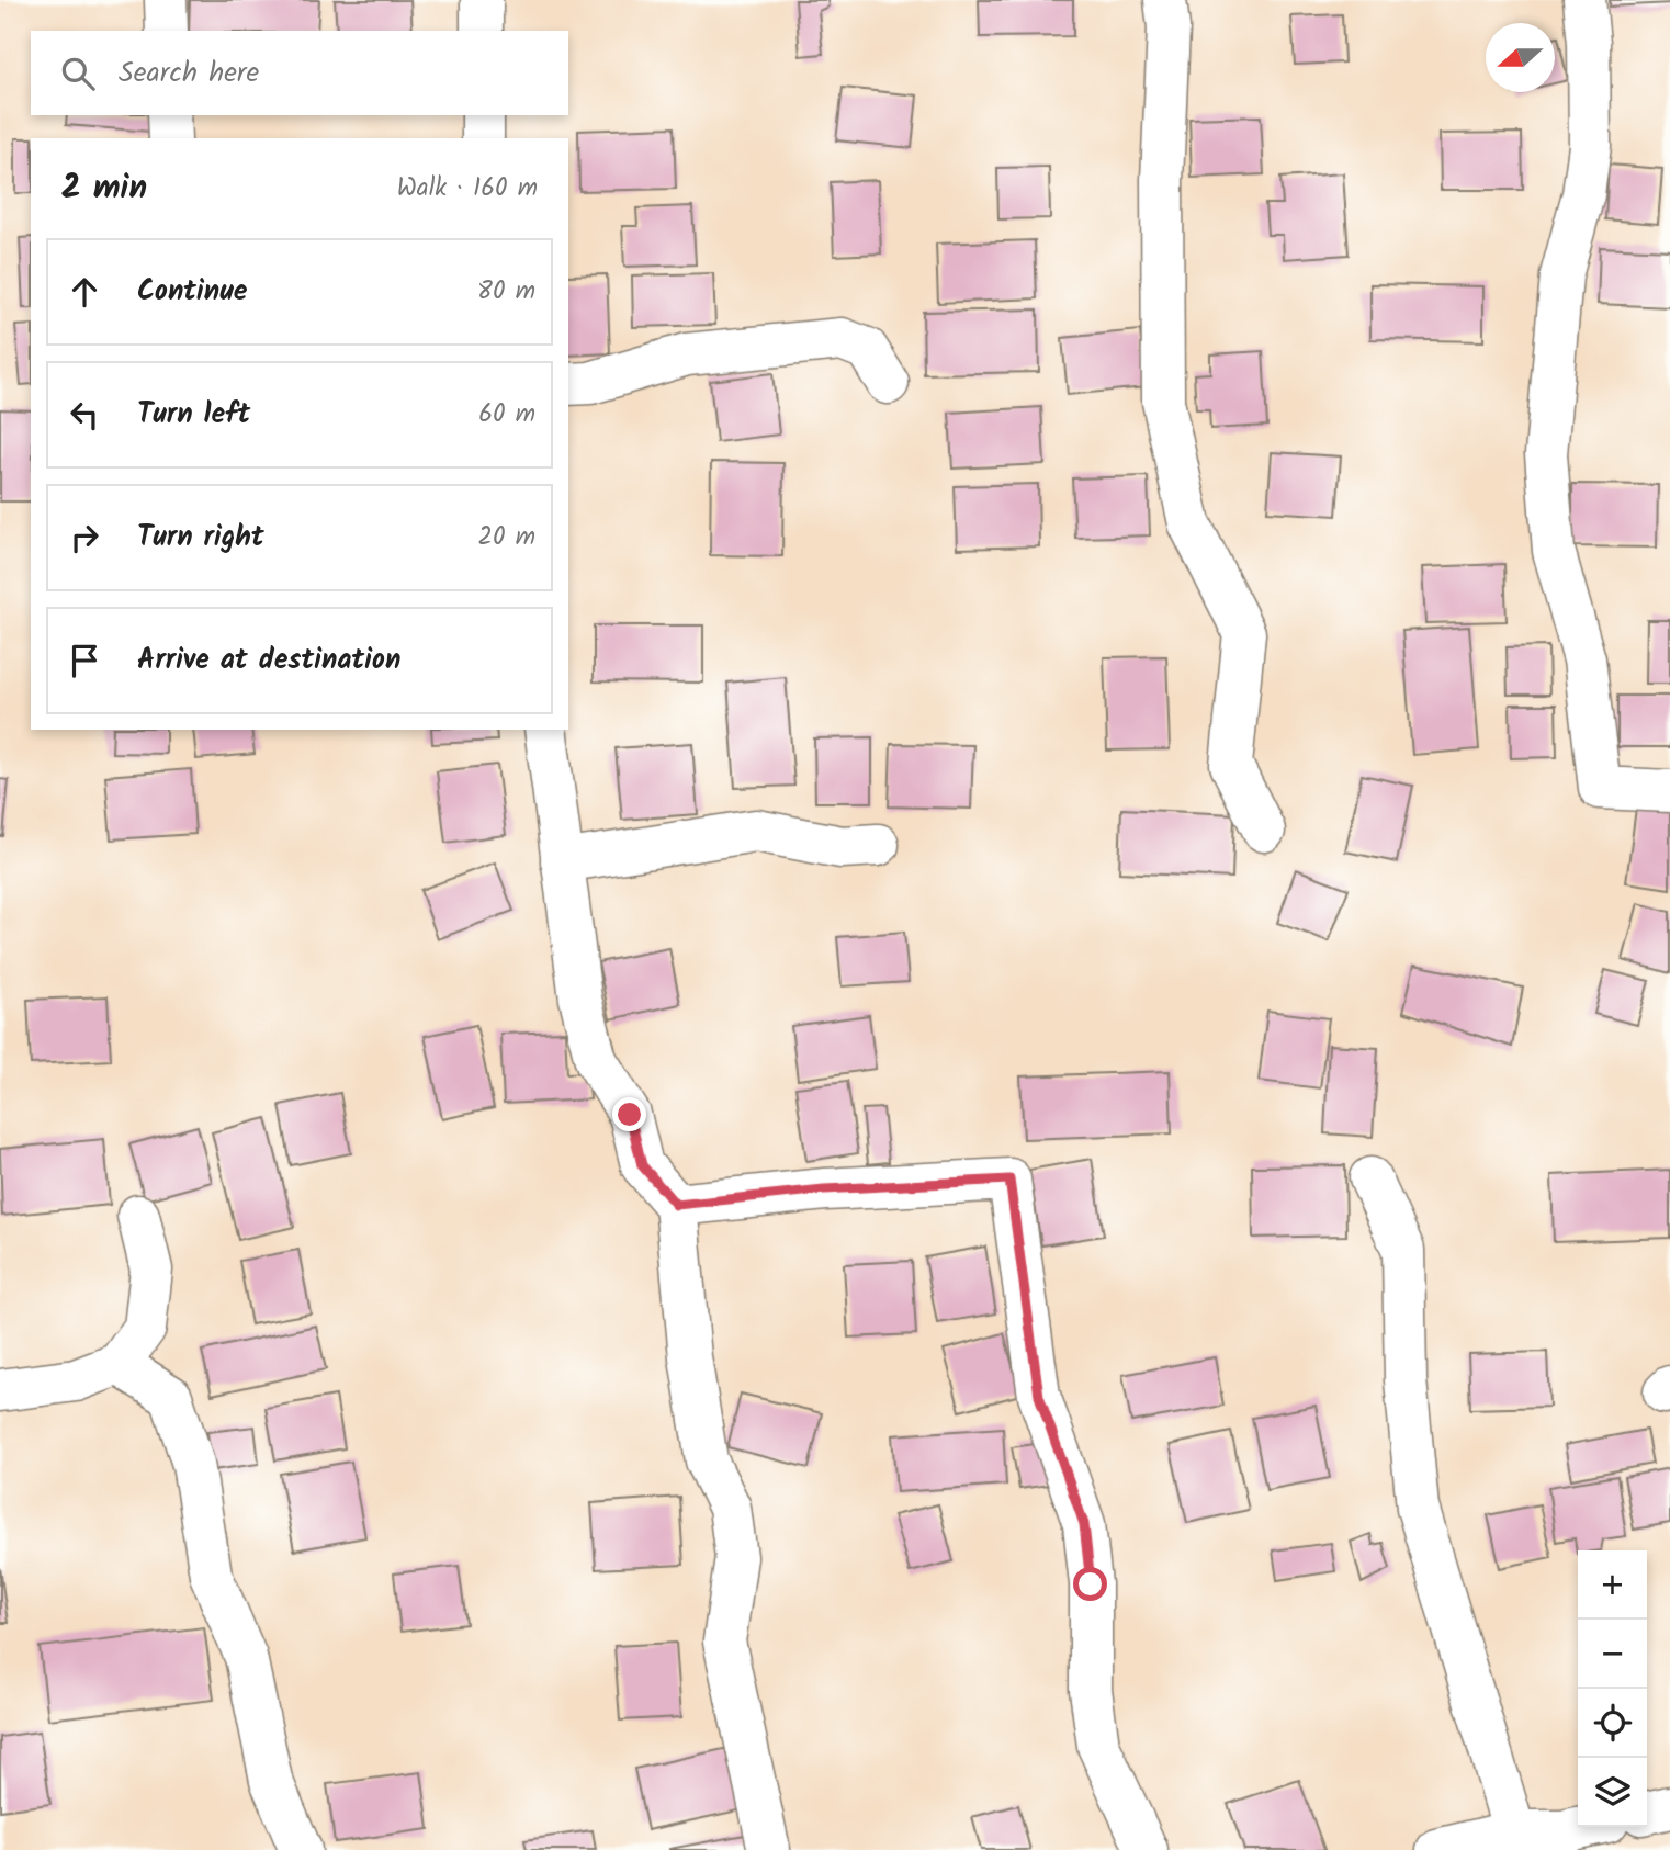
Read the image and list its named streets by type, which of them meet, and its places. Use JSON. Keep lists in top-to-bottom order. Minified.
{"north":"left","page":{"search":"Search here","heading":["2 min","Walk · 160 m"],"list":[["Continue","80 m"],["Turn left","60 m"],["Turn right","20 m"],"Arrive at destination"],"map_buttons":["+","−"]}}
